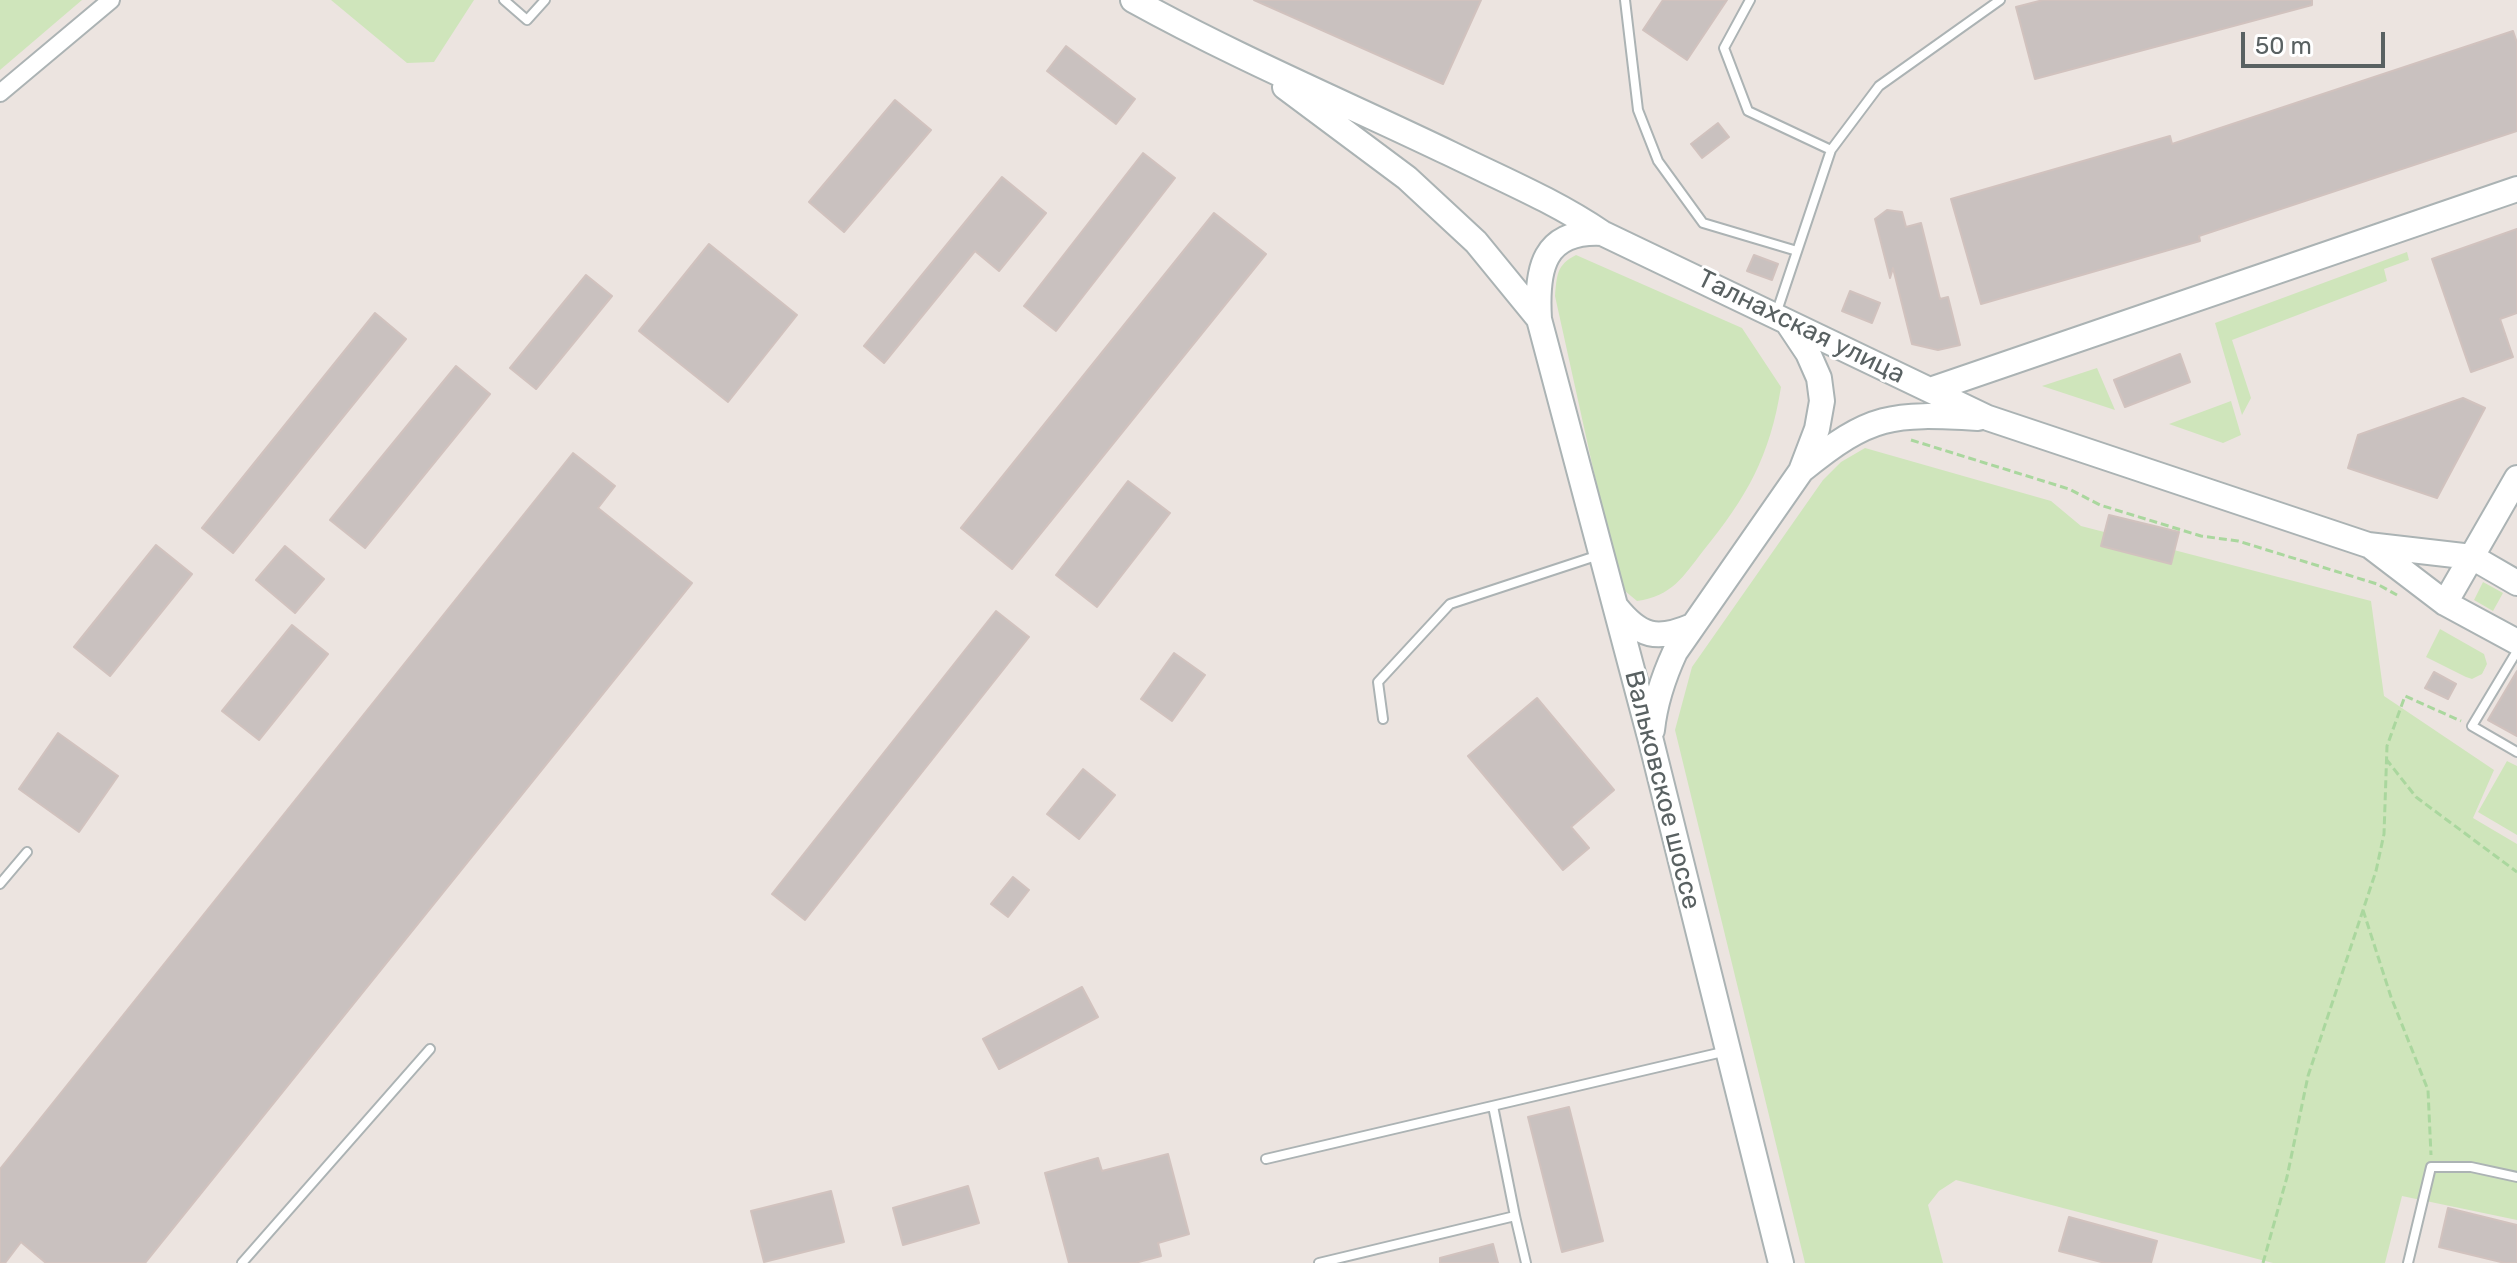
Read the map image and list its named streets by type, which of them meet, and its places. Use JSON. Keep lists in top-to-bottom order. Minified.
{"streets":{"main road":["Талнахская улица","Вальковское шоссе"]},"crossings":[["Талнахская улица","Вальковское шоссе"]],"scale_bar":"50 m"}
